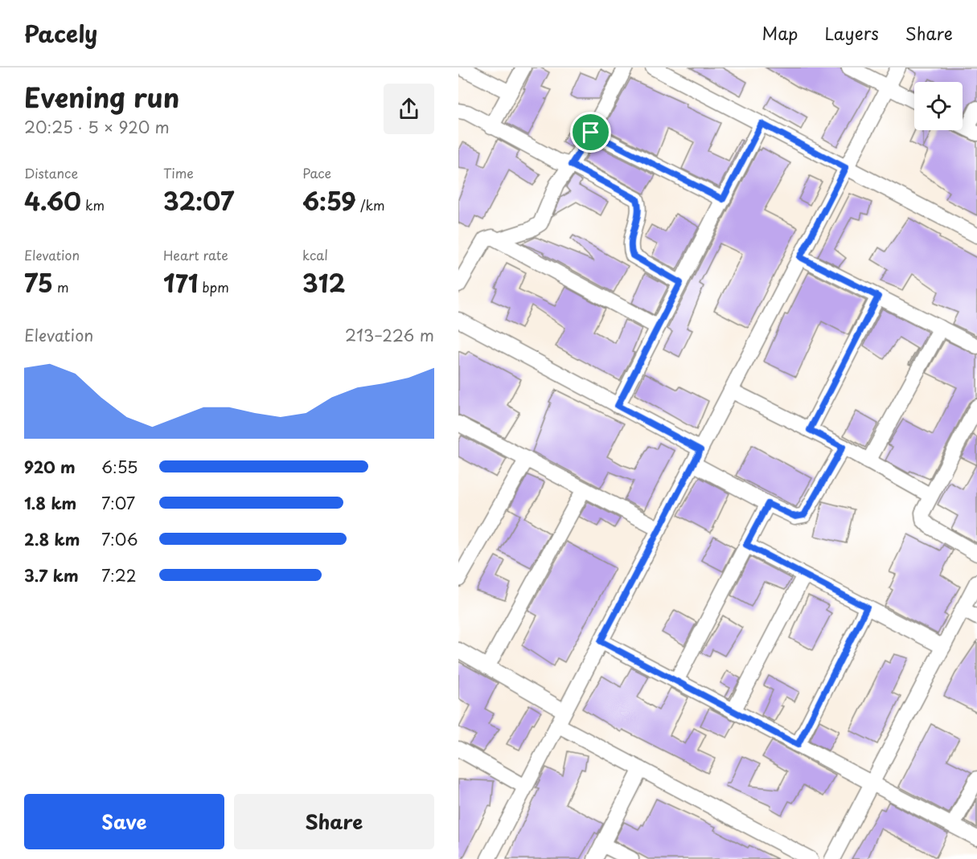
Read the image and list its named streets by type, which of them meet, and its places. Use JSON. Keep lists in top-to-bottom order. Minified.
{"page":{"header":"Pacely","nav":["Map","Layers","Share"],"heading":["Evening run","20:25 · 5 × 920 m"],"stats":[["Distance","4.60 km"],["Time","32:07"],["Pace","6:59 /km"],["Elevation","75 m"],["Heart rate","171 bpm"],["kcal","312"]],"chart":["Elevation","213–226 m"],"list":[{"name":"920 m","note":"6:55"},{"name":"1.8 km","note":"7:07"},{"name":"2.8 km","note":"7:06"},{"name":"3.7 km","note":"7:22"}],"buttons":["Save","Share"]}}
